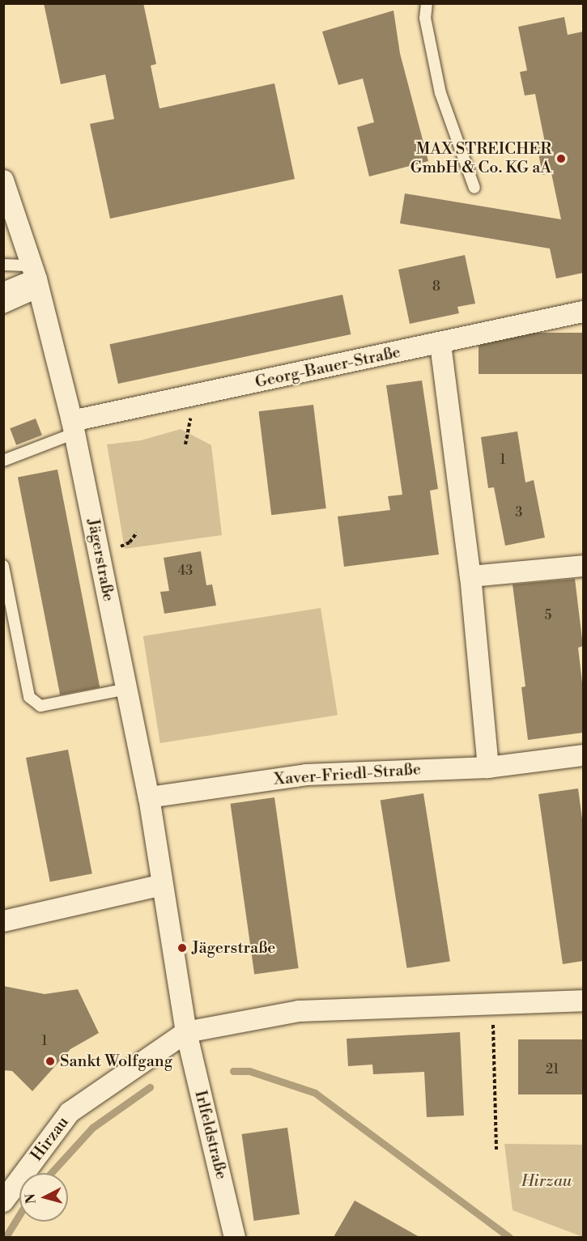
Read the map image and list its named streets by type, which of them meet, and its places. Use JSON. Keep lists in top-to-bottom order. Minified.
{"streets":{"street":["Georg-Bauer-Straße","Jägerstraße","Xaver-Friedl-Straße","Irlfeldstraße","Hirzau"]},"crossings":[["Georg-Bauer-Straße","Jägerstraße"],["Jägerstraße","Xaver-Friedl-Straße"],["Jägerstraße","Irlfeldstraße"],["Jägerstraße","Hirzau"],["Irlfeldstraße","Hirzau"]],"parks":["Hirzau"],"places":["MAX STREICHER GmbH & Co. KG aA","Jägerstraße","Sankt Wolfgang"],"house_numbers":["8","1","3","43","5","1","21"],"north":"left"}
